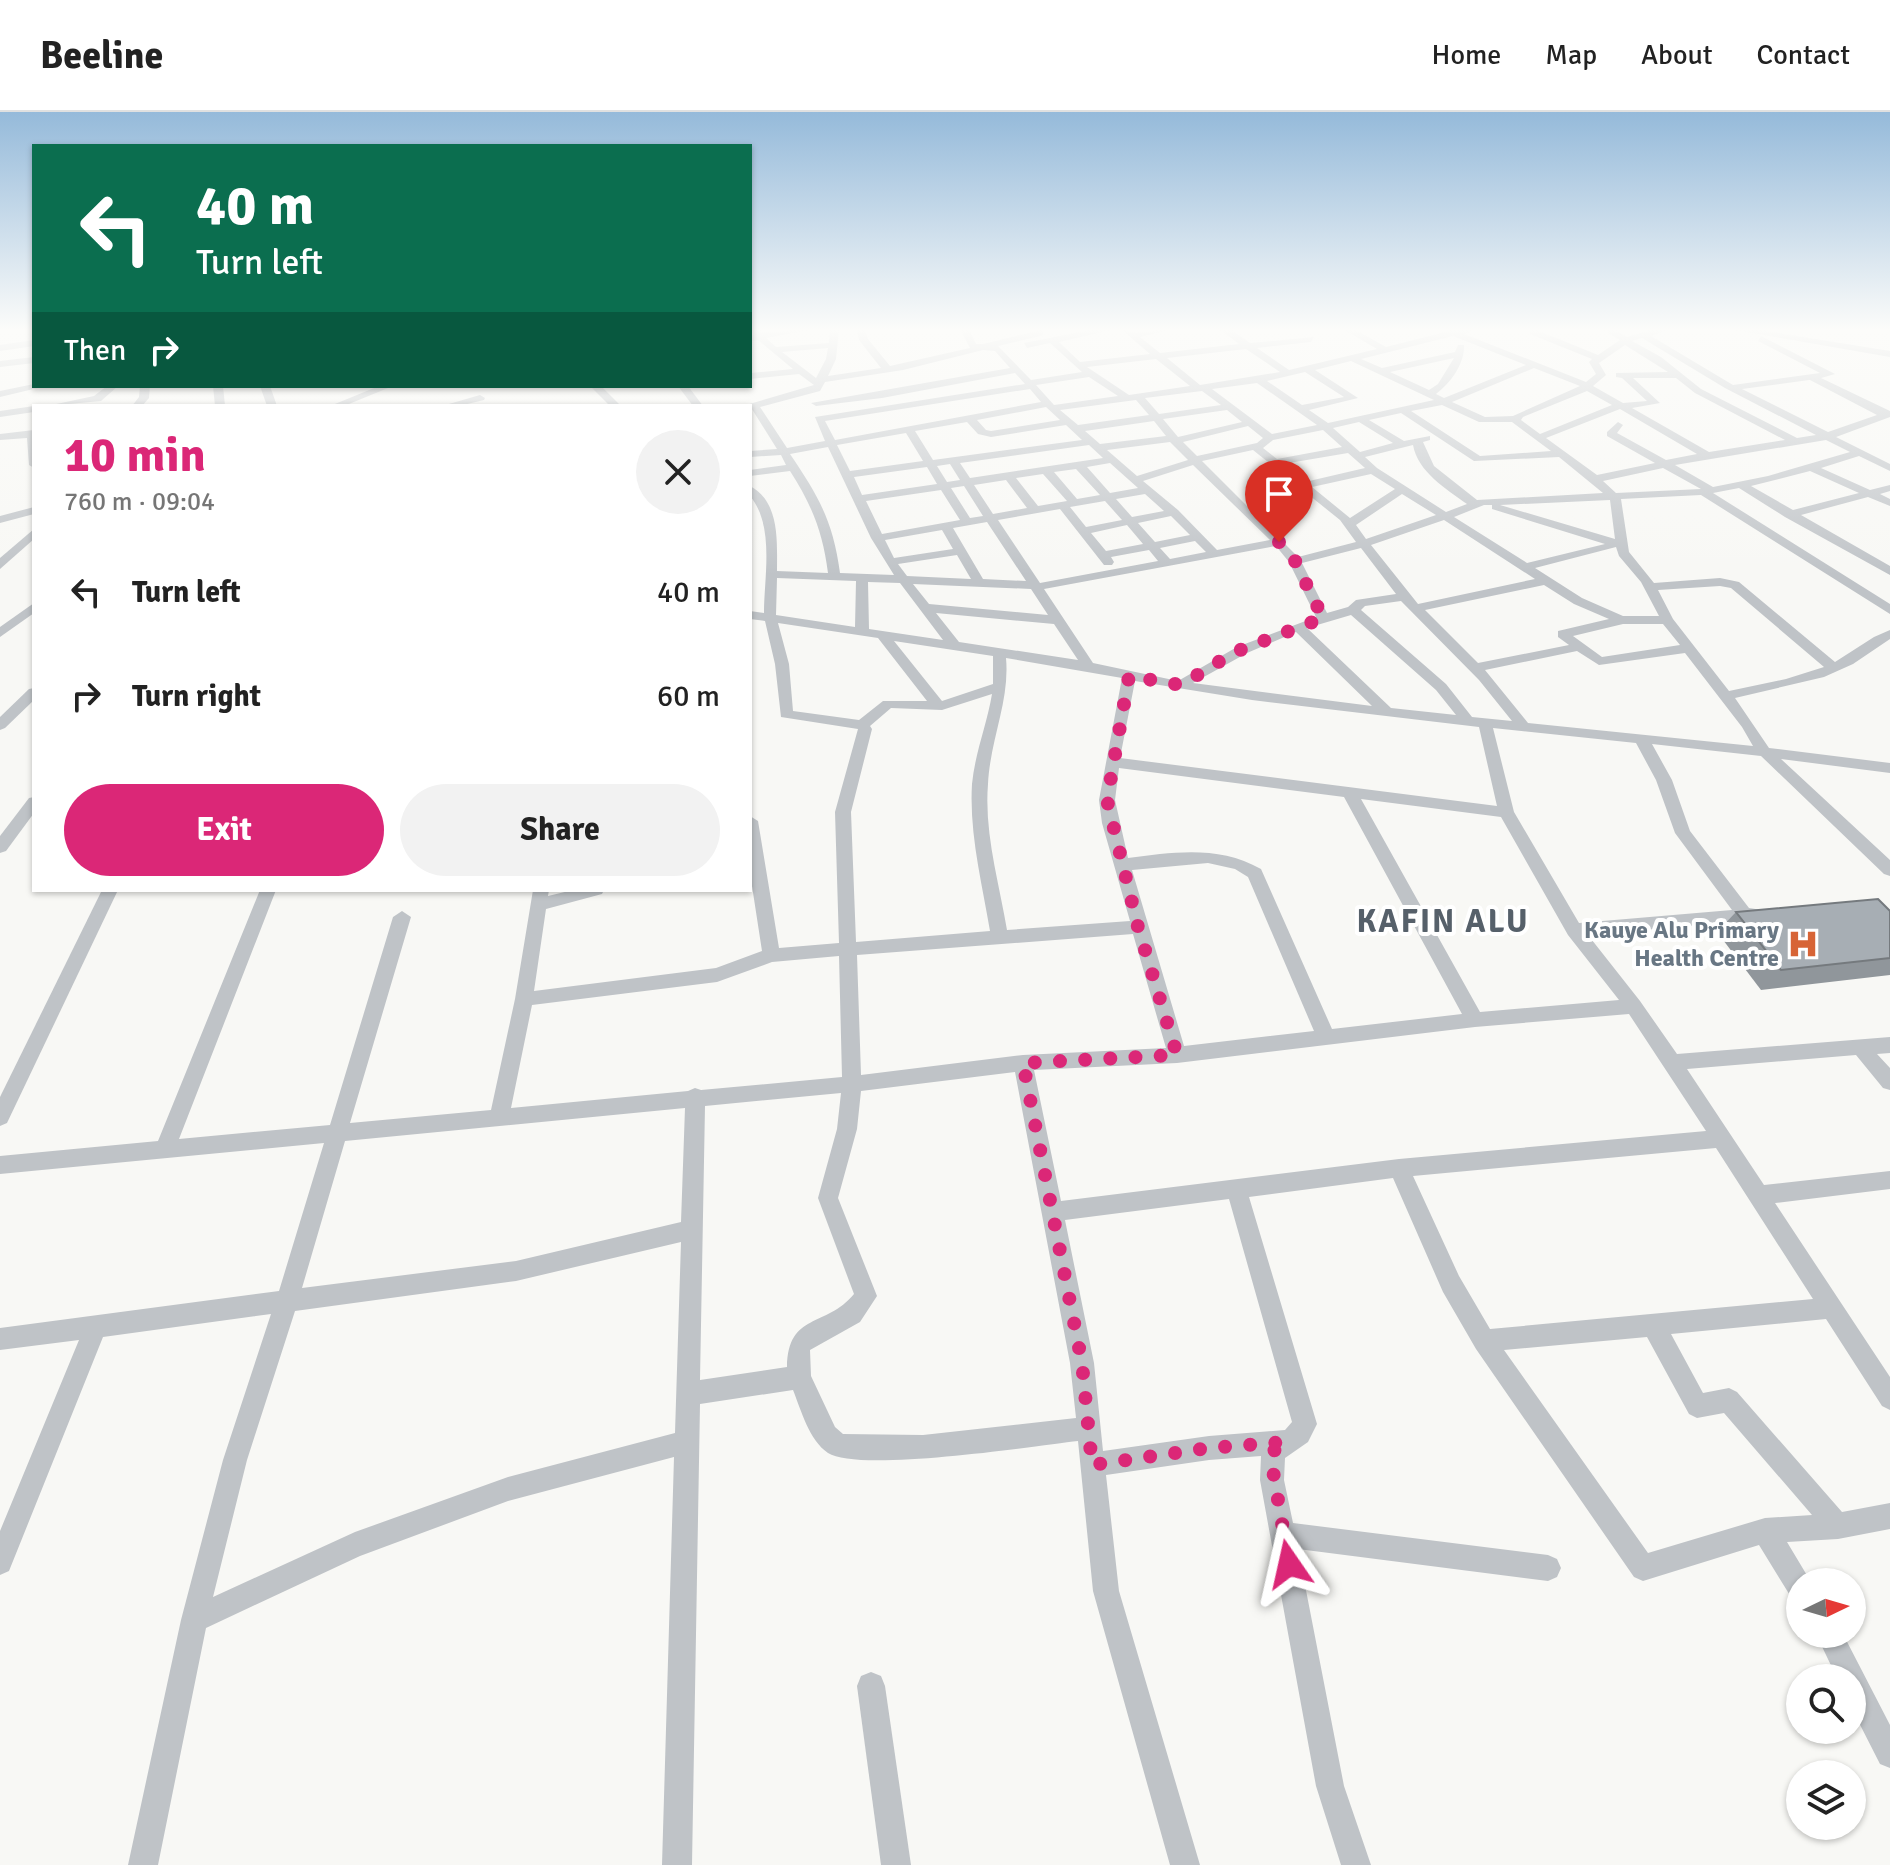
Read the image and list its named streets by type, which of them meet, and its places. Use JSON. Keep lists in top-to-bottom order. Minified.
{"districts":["KAFIN ALU"],"places":{"hospital":["Kauye Alu Primary Health Centre"]},"north":"right","page":{"header":"Beeline","nav":["Home","Map","About","Contact"],"turn":["40 m","Turn left"],"then":"Then","heading":["10 min","760 m · 09:04"],"list":[{"name":"Turn left","value":"40 m"},{"name":"Turn right","value":"60 m"}],"buttons":["Exit","Share"]}}
